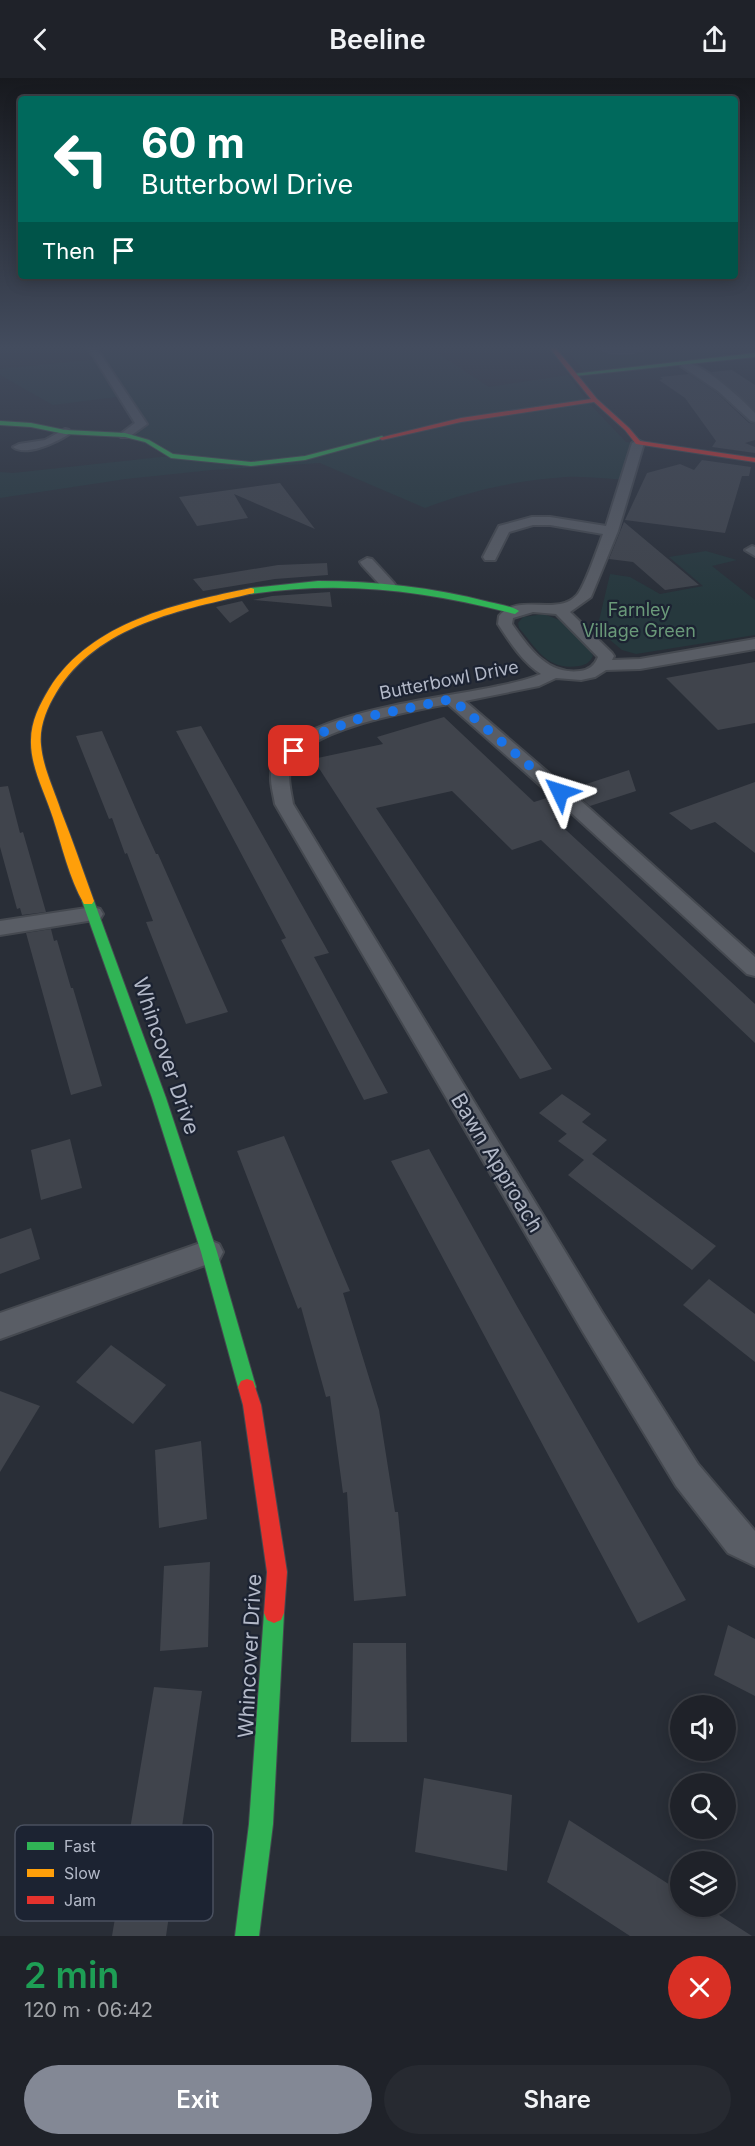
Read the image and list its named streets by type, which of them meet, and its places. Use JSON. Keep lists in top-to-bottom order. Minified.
{"streets":{"street":["Butterbowl Drive","Whincover Drive","Bawn Approach"]},"crossings":[["Butterbowl Drive","Bawn Approach"]],"parks":["Farnley Village Green"],"legend":["Fast","Slow","Jam"],"page":{"header":"Beeline","turn":["60 m","Butterbowl Drive"],"then":"Then","heading":["2 min","120 m · 06:42"],"buttons":["Exit","Share"]}}
